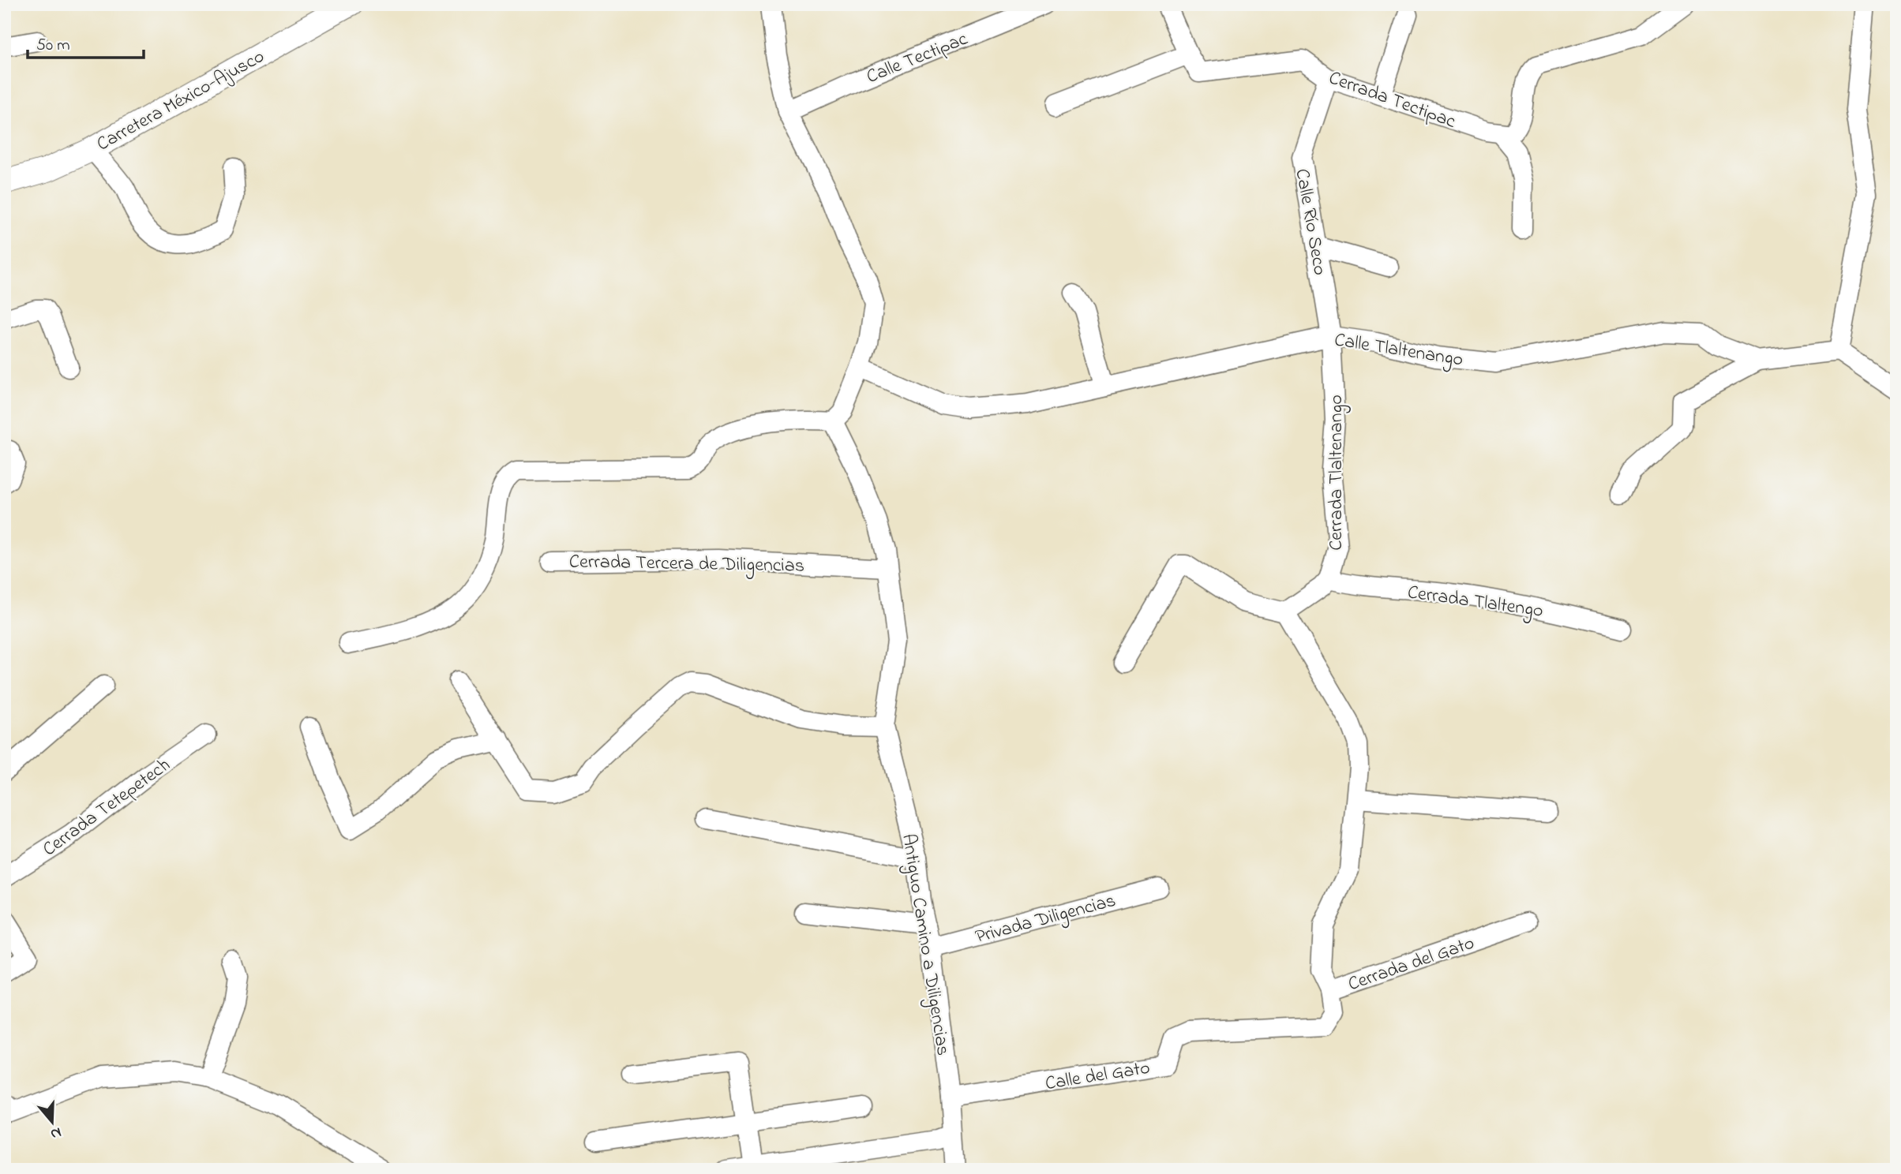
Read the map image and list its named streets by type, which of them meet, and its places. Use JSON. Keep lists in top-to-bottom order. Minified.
{"streets":{"main road":["Carretera México-Ajusco"],"street":["Calle Tectipac","Cerrada Tectipac","Calle Río Seco","Calle Tlaltenango","Cerrada Tlaltenango","Cerrada Tercera de Diligencias","Cerrada Tlaltengo","Cerrada Tetepetech","Privada Diligencias","Antiguo Camino a Diligencias","Cerrada del Gato","Calle del Gato"]},"crossings":[["Cerrada Tectipac","Calle Río Seco"],["Calle Río Seco","Calle Tlaltenango"],["Calle Río Seco","Cerrada Tlaltenango"],["Calle Tlaltenango","Cerrada Tlaltenango"],["Cerrada Tlaltenango","Cerrada Tlaltengo"],["Cerrada Tercera de Diligencias","Antiguo Camino a Diligencias"],["Privada Diligencias","Antiguo Camino a Diligencias"],["Antiguo Camino a Diligencias","Calle del Gato"],["Cerrada del Gato","Calle del Gato"]],"scale_bar":"50 m","north":"bottom"}
